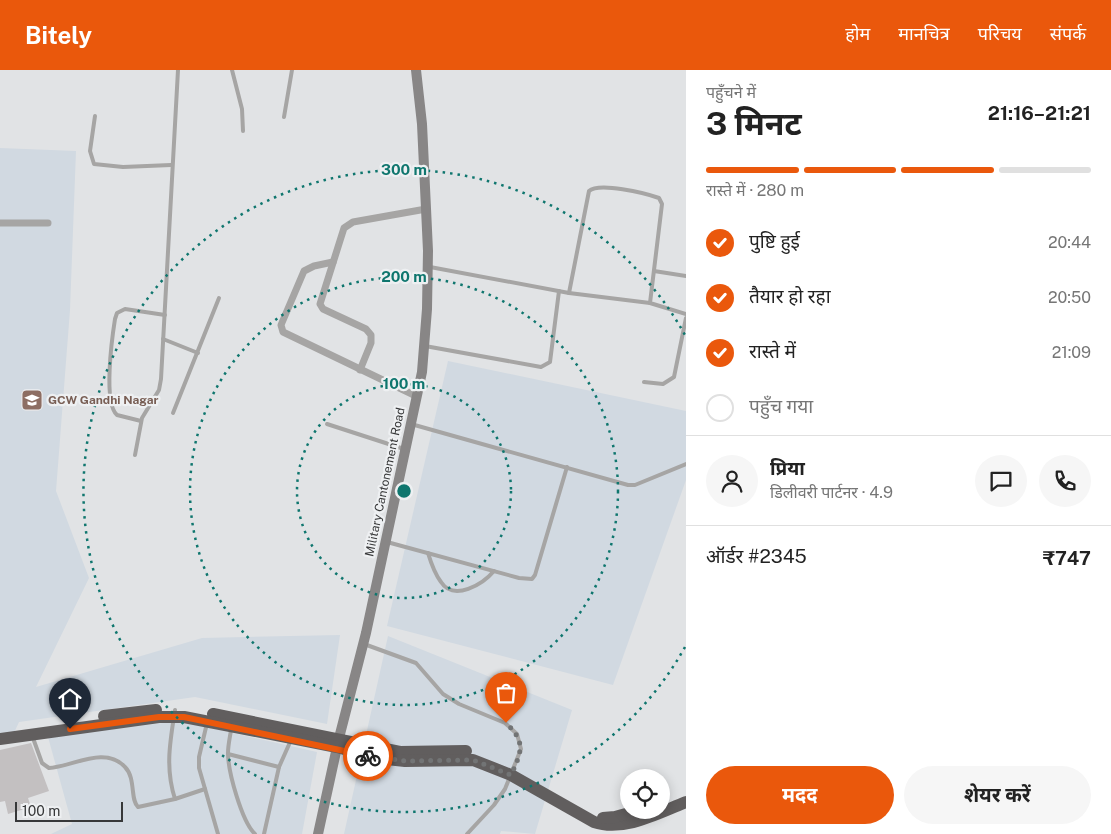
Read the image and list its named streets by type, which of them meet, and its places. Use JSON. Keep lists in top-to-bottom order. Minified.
{"streets":{"street":["Military Cantonement Road"]},"places":{"school or university":["GCW Gandhi Nagar"]},"scale_bar":"100 m","page":{"header":"Bitely","nav":["होम","मानचित्र","परिचय","संपर्क"],"heading":["3 मिनट","पहुँचने में","21:16–21:21"],"panel":["प्रिया","डिलीवरी पार्टनर · 4.9","ऑर्डर #2345","₹747"],"bar":"रास्ते में · 280 m","list":[["पुष्टि हुई","20:44"],["तैयार हो रहा","20:50"],["रास्ते में","21:09"],"पहुँच गया"],"buttons":["मदद","शेयर करें"],"scale":"100 m"},"rings":["300 m","200 m","100 m"]}
